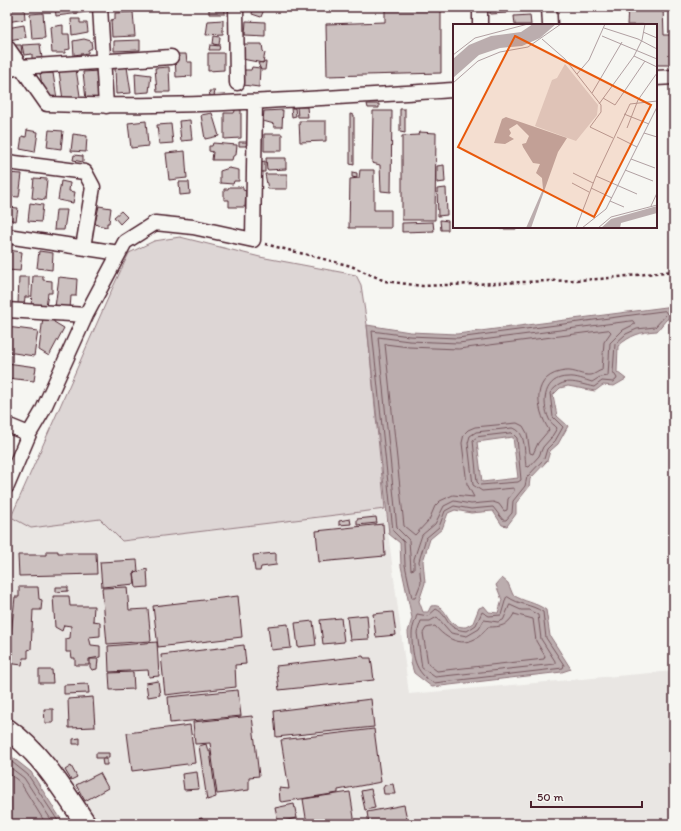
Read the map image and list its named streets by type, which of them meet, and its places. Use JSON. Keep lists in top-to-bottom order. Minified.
{"scale_bar":"50 m"}
